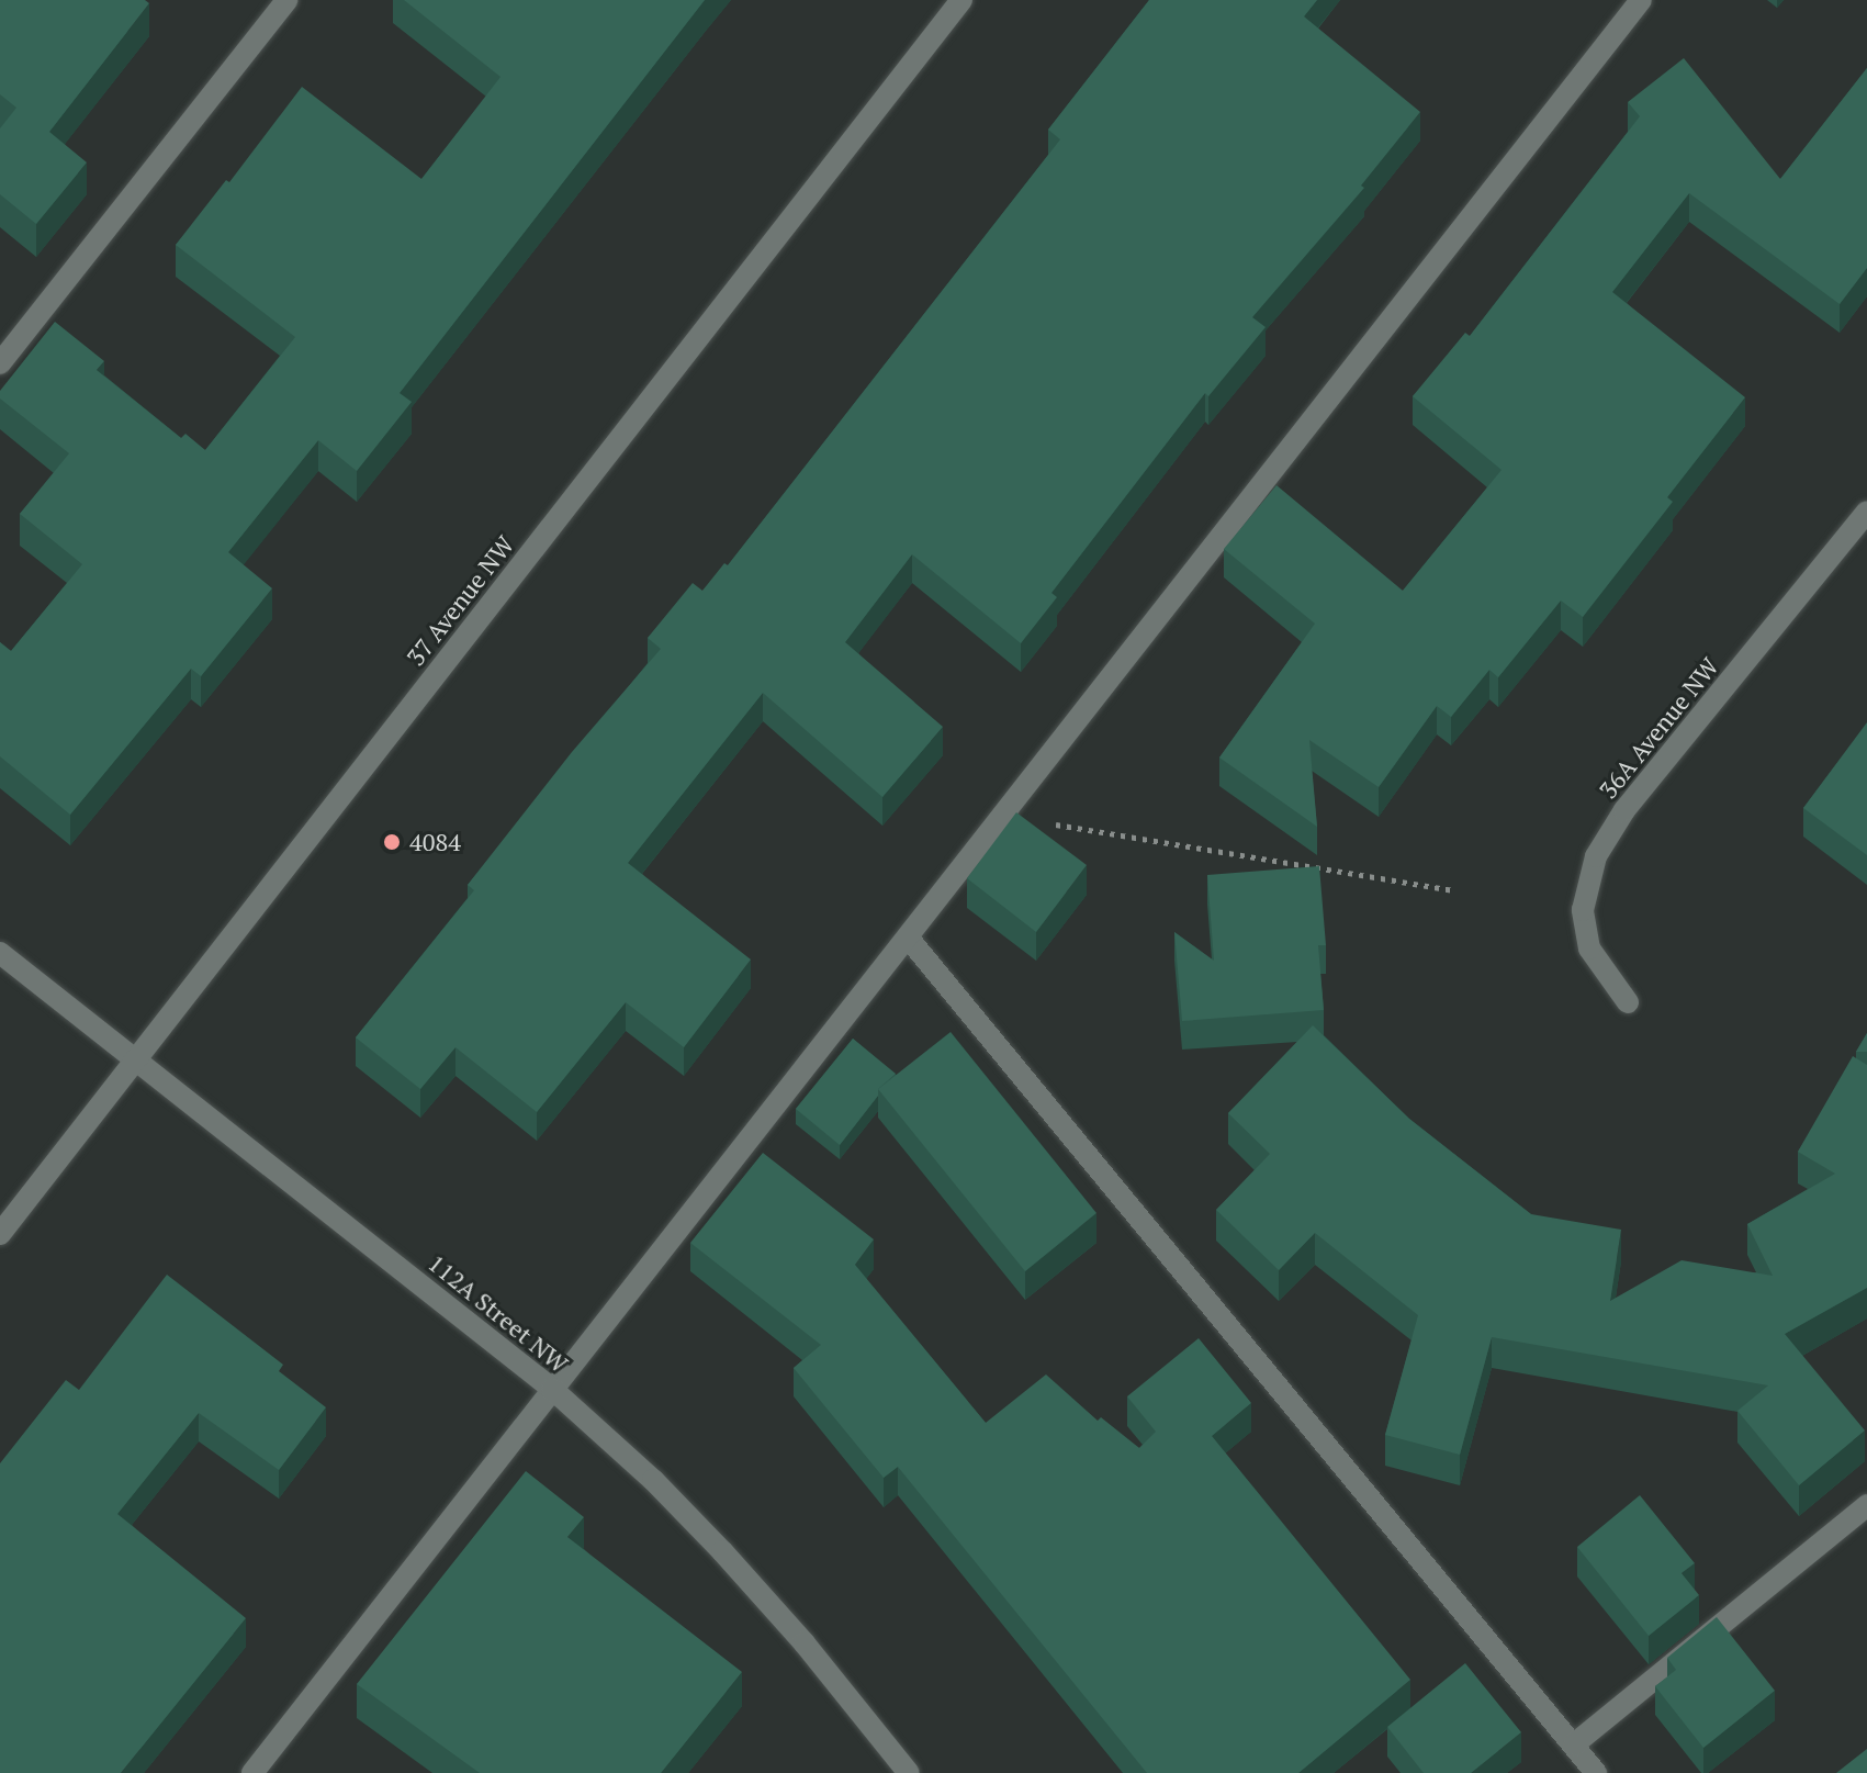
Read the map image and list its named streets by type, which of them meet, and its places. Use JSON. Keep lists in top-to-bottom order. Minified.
{"streets":{"street":["37 Avenue NW","36A Avenue NW","112A Street NW"]},"crossings":[["37 Avenue NW","112A Street NW"]],"places":["4084"]}
